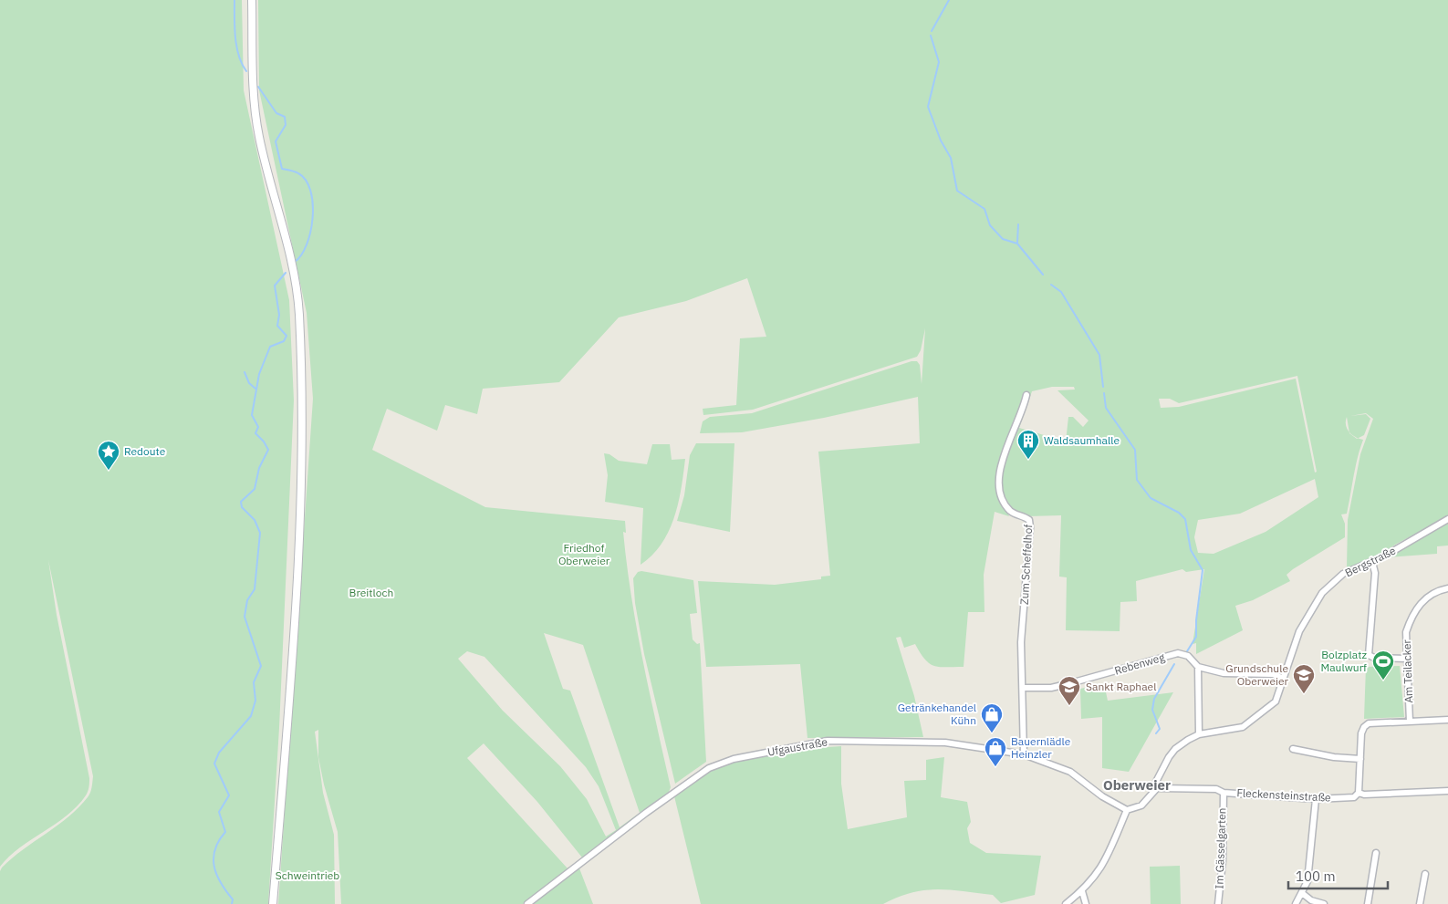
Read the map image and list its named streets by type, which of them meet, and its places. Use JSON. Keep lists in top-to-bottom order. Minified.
{"streets":{"street":["Bergstraße","Zum Scheffelhof","Rebenweg","Am Teilacker","Ufgaustraße","Fleckensteinstraße","Im Gässelgarten"]},"crossings":[["Bergstraße","Rebenweg"],["Bergstraße","Fleckensteinstraße"],["Zum Scheffelhof","Rebenweg"],["Zum Scheffelhof","Ufgaustraße"],["Fleckensteinstraße","Im Gässelgarten"]],"districts":["Oberweier"],"parks":["Friedhof Oberweier","Breitloch","Schweintrieb"],"places":{"building":["Waldsaumhalle"],"place":["Redoute"],"sports":["Bolzplatz Maulwurf"],"school or university":["Grundschule Oberweier","Sankt Raphael"],"shop":["Getränkehandel Kühn","Bauernlädle Heinzler"]},"scale_bar":"100 m"}
